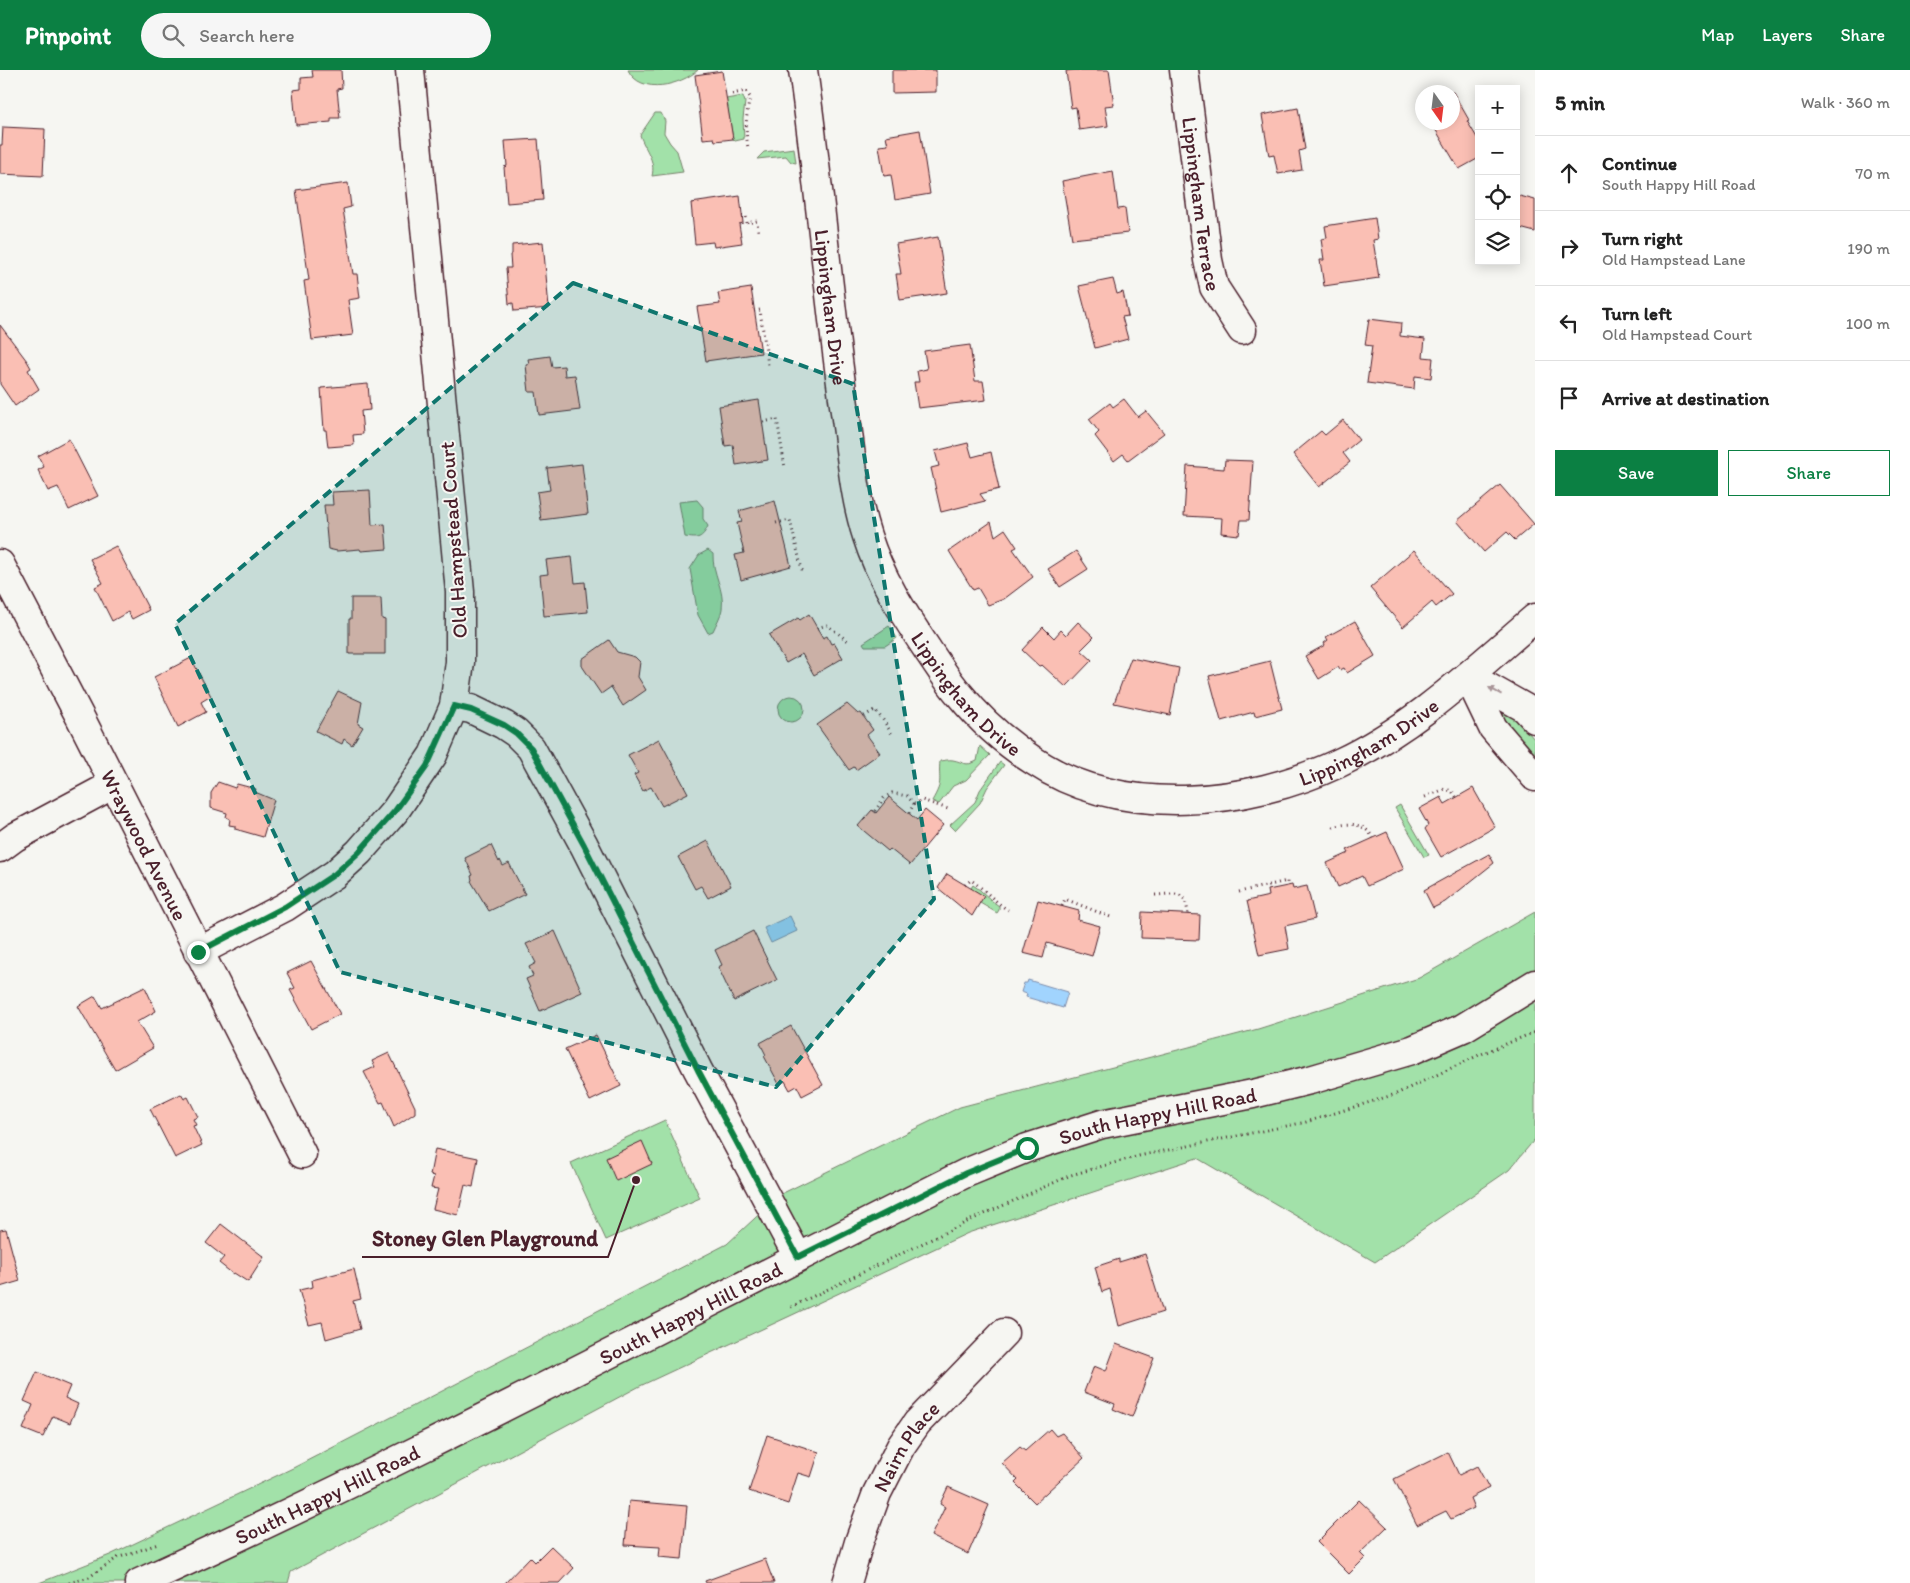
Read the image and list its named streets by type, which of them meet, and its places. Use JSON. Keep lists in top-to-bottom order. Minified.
{"streets":{"street":["Lippingham Terrace","Lippingham Drive","Old Hampstead Court","Wraywood Avenue","South Happy Hill Road","Nairn Place"]},"crossings":[["Old Hampstead Court","Wraywood Avenue"]],"places":["Stoney Glen Playground"],"north":"bottom","page":{"header":"Pinpoint","search":"Search here","nav":["Map","Layers","Share"],"heading":["5 min","Walk · 360 m"],"map_buttons":["+","−"],"list":[["Continue","South Happy Hill Road","70 m"],["Turn right","Old Hampstead Lane","190 m"],["Turn left","Old Hampstead Court","100 m"],"Arrive at destination"],"buttons":["Save","Share"]}}
